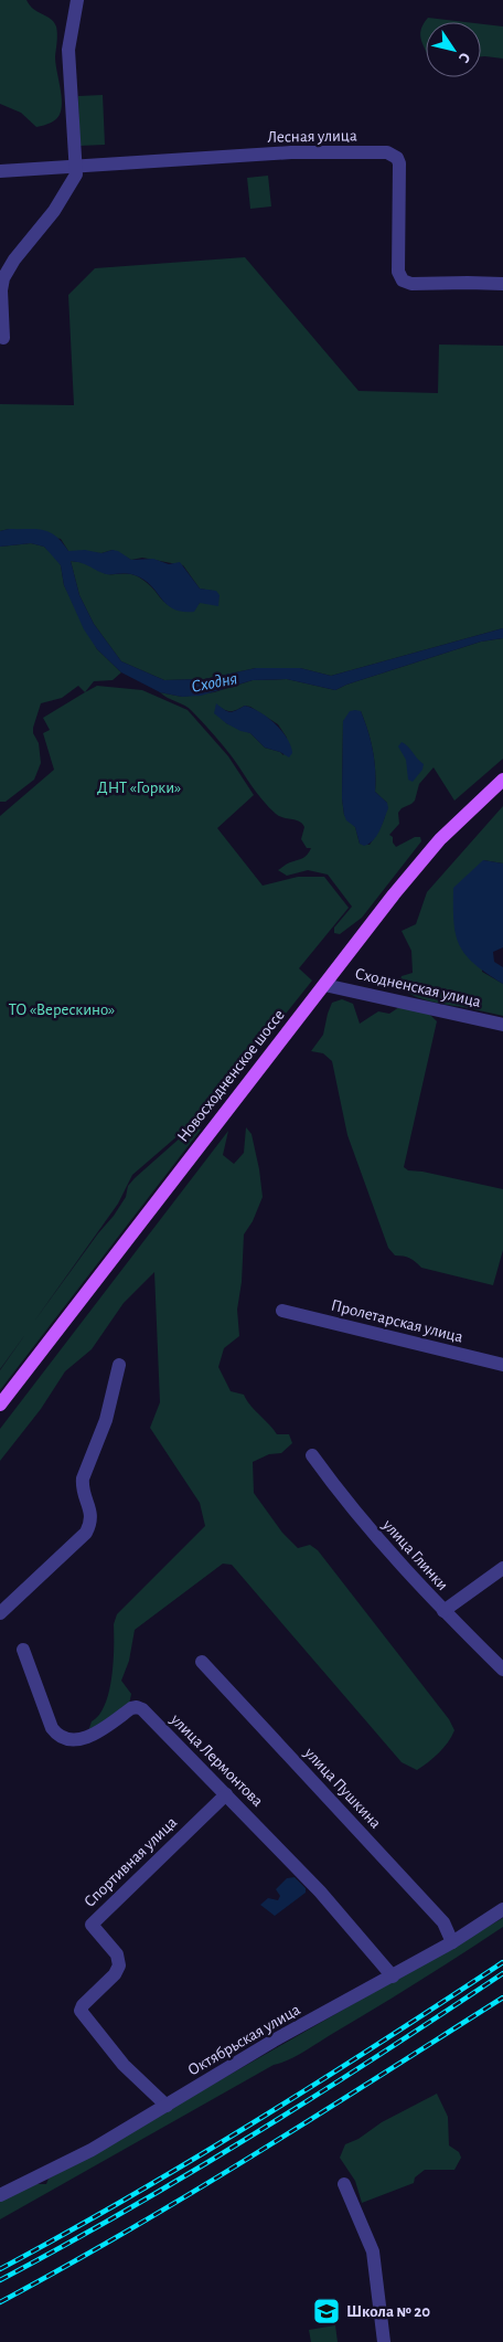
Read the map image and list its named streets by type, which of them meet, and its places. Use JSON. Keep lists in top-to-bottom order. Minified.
{"streets":{"main road":["Новосходненское шоссе"],"street":["Лесная улица","Сходненская улица","Пролетарская улица","улица Глинки","улица Лермонтова","улица Пушкина","Спортивная улица","Октябрьская улица"]},"crossings":[["Сходненская улица","Новосходненское шоссе"],["улица Лермонтова","Спортивная улица"],["улица Лермонтова","Октябрьская улица"],["улица Пушкина","Октябрьская улица"],["Спортивная улица","Октябрьская улица"]],"water":["Сходня"],"parks":["ДНТ «Горки»","ТО «Верескино»"],"places":{"school or university":["Школа № 20"]},"north":"bottom right"}
